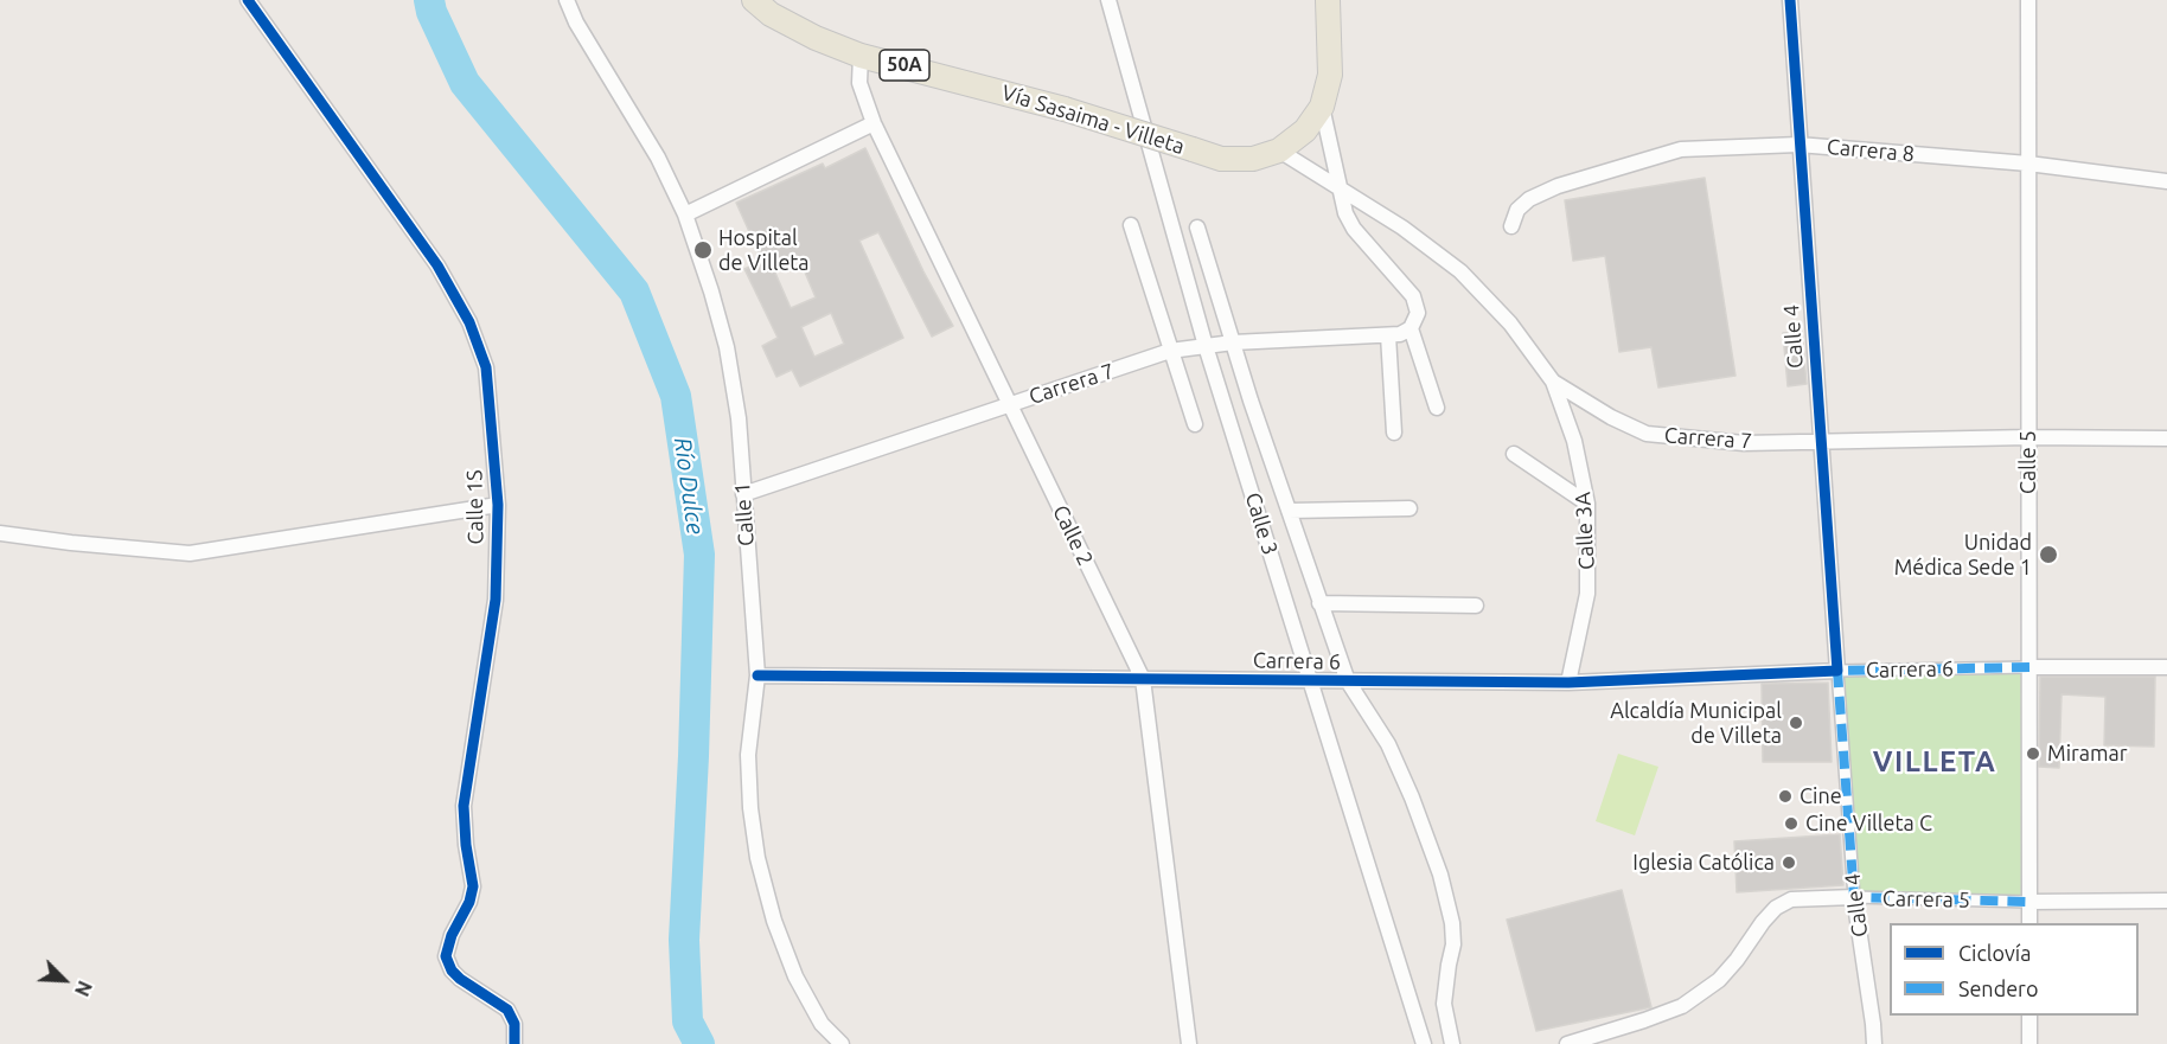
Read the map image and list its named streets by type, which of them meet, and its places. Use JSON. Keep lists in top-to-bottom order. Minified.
{"streets":{"main road":["50A","Vía Sasaima - Villeta"],"street":["Carrera 8","Calle 4","Carrera 7","Calle 5","Calle 1S","Calle 1","Calle 3","Calle 3A","Calle 2","Carrera 6","Carrera 5"]},"crossings":[["Vía Sasaima - Villeta","Carrera 7"],["Vía Sasaima - Villeta","Calle 2"],["Carrera 8","Calle 4"],["Carrera 8","Calle 5"],["Calle 4","Carrera 7"],["Calle 4","Carrera 6"],["Calle 4","Carrera 5"],["Carrera 7","Calle 5"],["Carrera 7","Calle 1"],["Carrera 7","Calle 3"],["Carrera 7","Calle 3A"],["Carrera 7","Calle 2"],["Calle 5","Carrera 6"],["Calle 5","Carrera 5"],["Calle 1","Carrera 6"],["Calle 3","Carrera 6"],["Calle 3A","Carrera 6"],["Calle 2","Carrera 6"]],"districts":["VILLETA"],"water":["Río Dulce"],"places":["Hospital de Villeta","Unidad Médica Sede 1","Alcaldía Municipal de Villeta","Miramar","Cine","Cine Villeta C","Iglesia Católica"],"legend":["Ciclovía","Sendero"],"north":"bottom right"}
